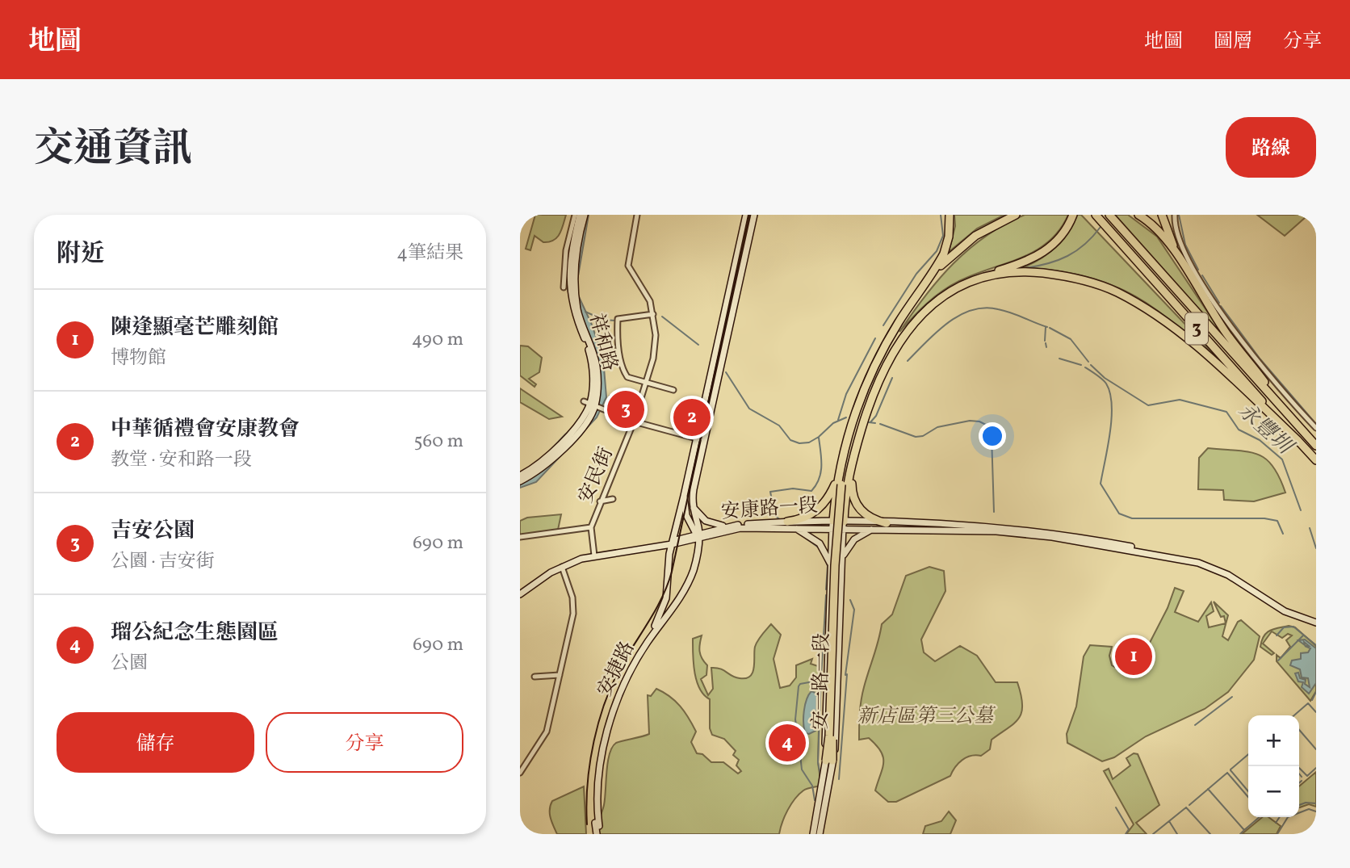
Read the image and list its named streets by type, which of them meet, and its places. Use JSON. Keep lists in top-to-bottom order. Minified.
{"streets":{"highway":["3"],"main road":["祥和路","安康路一段","安捷路","安一路一段"],"street":["安民街"]},"crossings":[["安民街","安康路一段"],["安康路一段","安捷路"],["安康路一段","安一路一段"]],"water":["永豐圳"],"parks":["新店區第三公墓"],"page":{"header":"地圖","nav":["地圖","圖層","分享"],"title":"交通資訊","buttons":["路線",["儲存","分享"]],"heading":["附近","4筆結果"],"list":[{"mark":"1","name":"陳逢顯毫芒雕刻館","note":"博物館","value":"490 m"},{"mark":"2","name":"中華循禮會安康教會","note":"教堂 · 安和路一段","value":"560 m"},{"mark":"3","name":"吉安公園","note":"公園 · 吉安街","value":"690 m"},{"mark":"4","name":"瑠公紀念生態園區","note":"公園","value":"690 m"}],"pins":["3","2","1","4"],"map_buttons":["+","−"]}}
